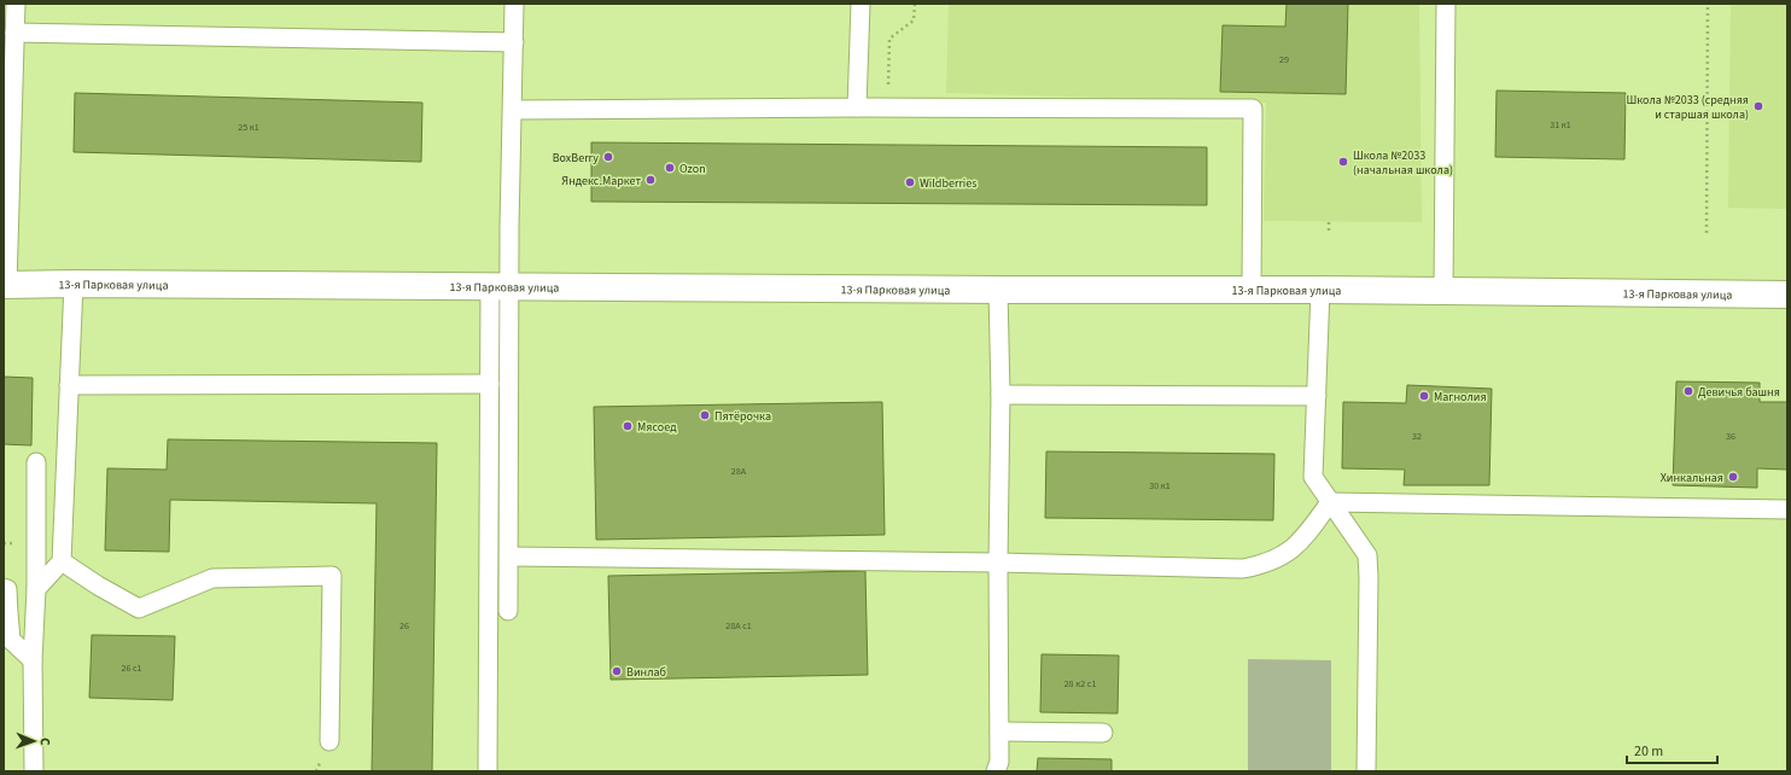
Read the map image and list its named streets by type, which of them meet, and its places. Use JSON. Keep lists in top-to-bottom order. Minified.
{"streets":{"street":["13-я Парковая улица"]},"places":["Школа №2033 (средняя и старшая школа)","BoxBerry","Школа №2033 (начальная школа)","Ozon","Яндекс.Маркет","Wildberries","Девичья башня","Магнолия","Пятёрочка","Мясоед","Хинкальная","Винлаб"],"house_numbers":["29","31 к1","25 к1","32","36","28А","30 к1","26","28А с1","26 с1","28 к2 с1"],"scale_bar":"20 m","north":"right"}
